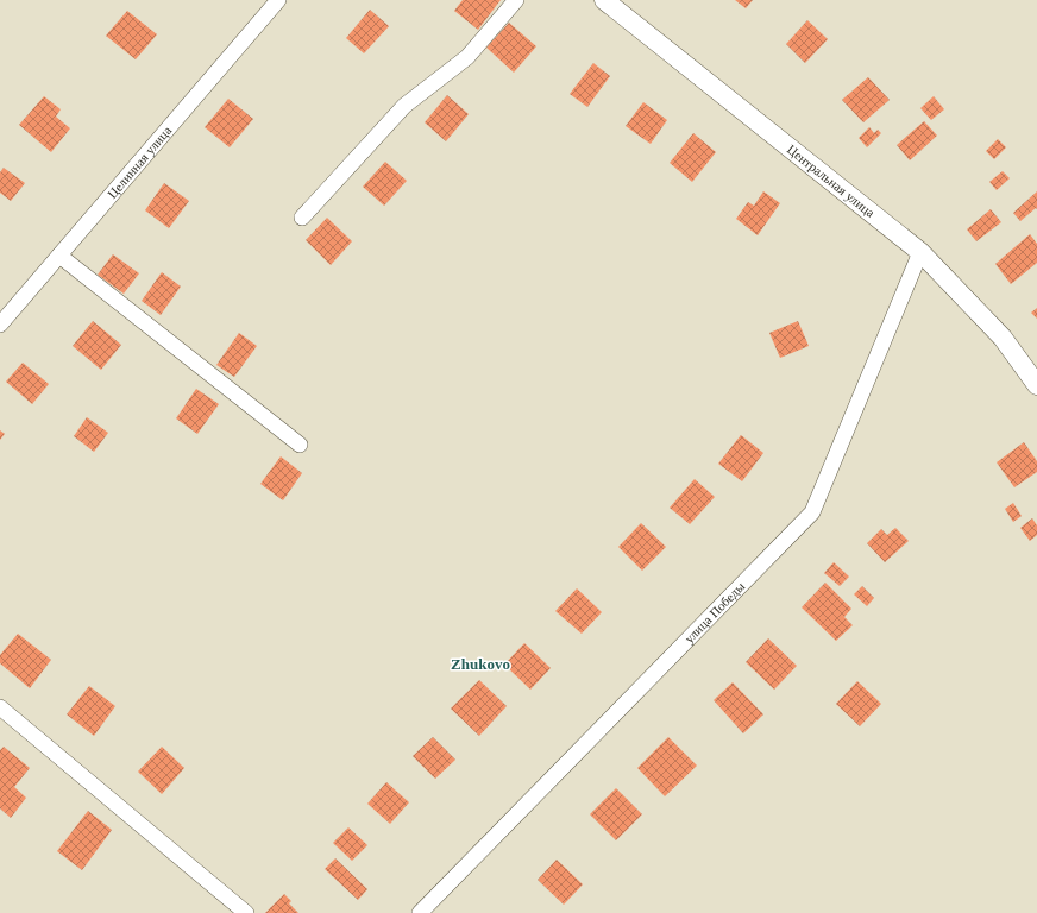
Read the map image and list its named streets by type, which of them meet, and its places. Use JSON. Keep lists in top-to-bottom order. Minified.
{"streets":{"street":["Целинная улица","Центральная улица","улица Победы"]},"crossings":[["Центральная улица","улица Победы"]],"districts":["Zhukovo"]}
